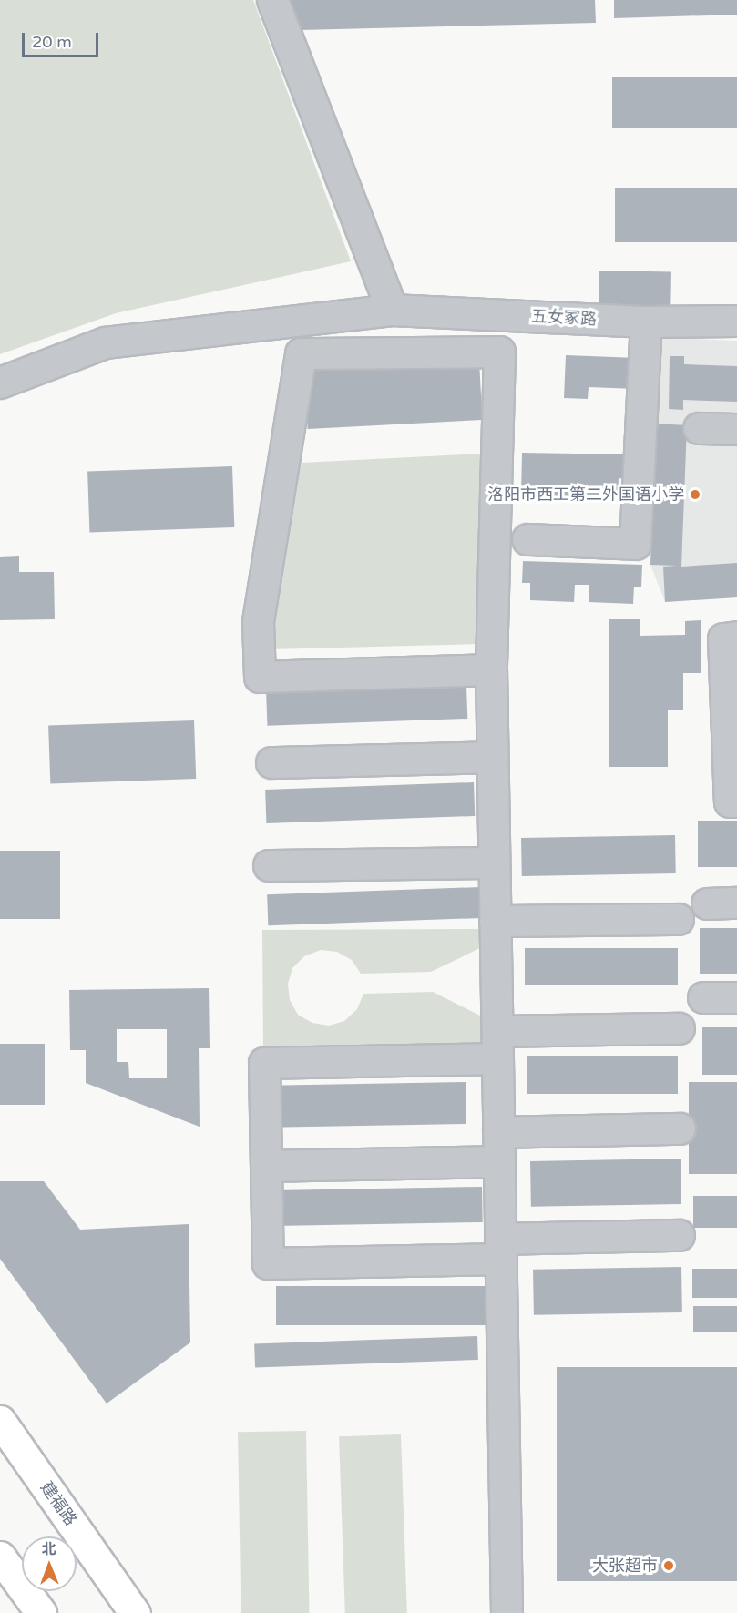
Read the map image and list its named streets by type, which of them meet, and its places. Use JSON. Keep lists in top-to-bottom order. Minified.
{"streets":{"main road":["建福路"],"street":["五女冢路"]},"places":["洛阳市西工第二外国语小学","大张超市"],"scale_bar":"20 m","north":"top"}
